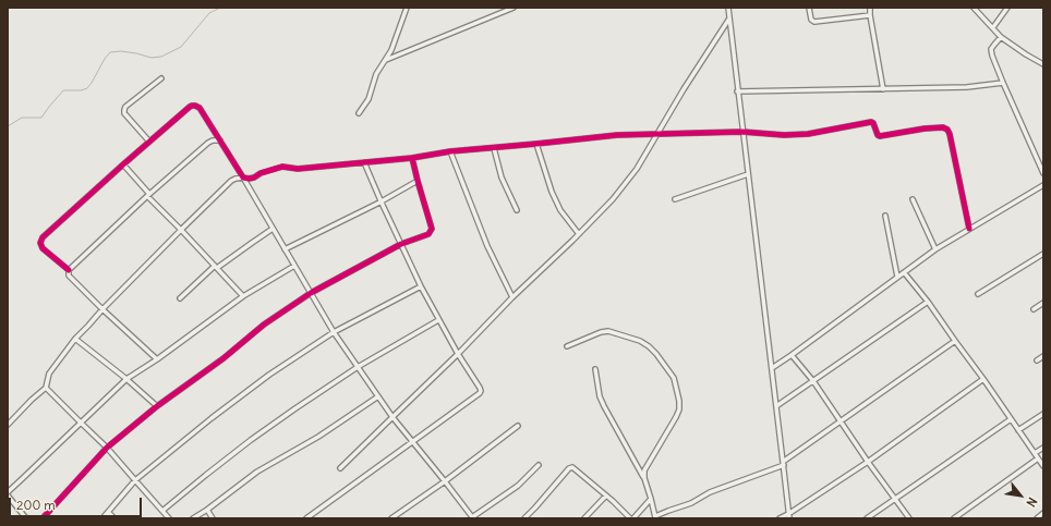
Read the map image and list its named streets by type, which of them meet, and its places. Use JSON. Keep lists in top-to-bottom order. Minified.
{"scale_bar":"200 m","north":"bottom right"}
